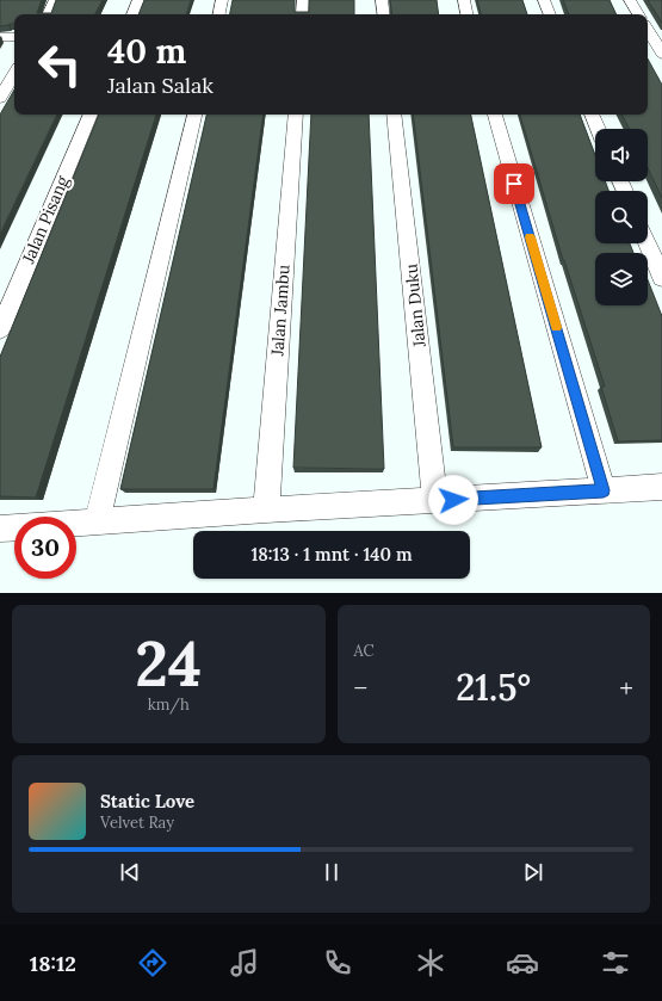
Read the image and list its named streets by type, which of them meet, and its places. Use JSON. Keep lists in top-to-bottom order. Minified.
{"streets":{"street":["Jalan Pisang","Jalan Duku","Jalan Jambu"]},"page":{"turn":["40 m","Jalan Salak"],"limit":"30","trip":"18:13 · 1 mnt · 140 m","tile":[["24","km/h"],"AC"],"heat":["−","21.5°","+"],"song":["Static Love","Velvet Ray"],"tabs":"18:12"}}
